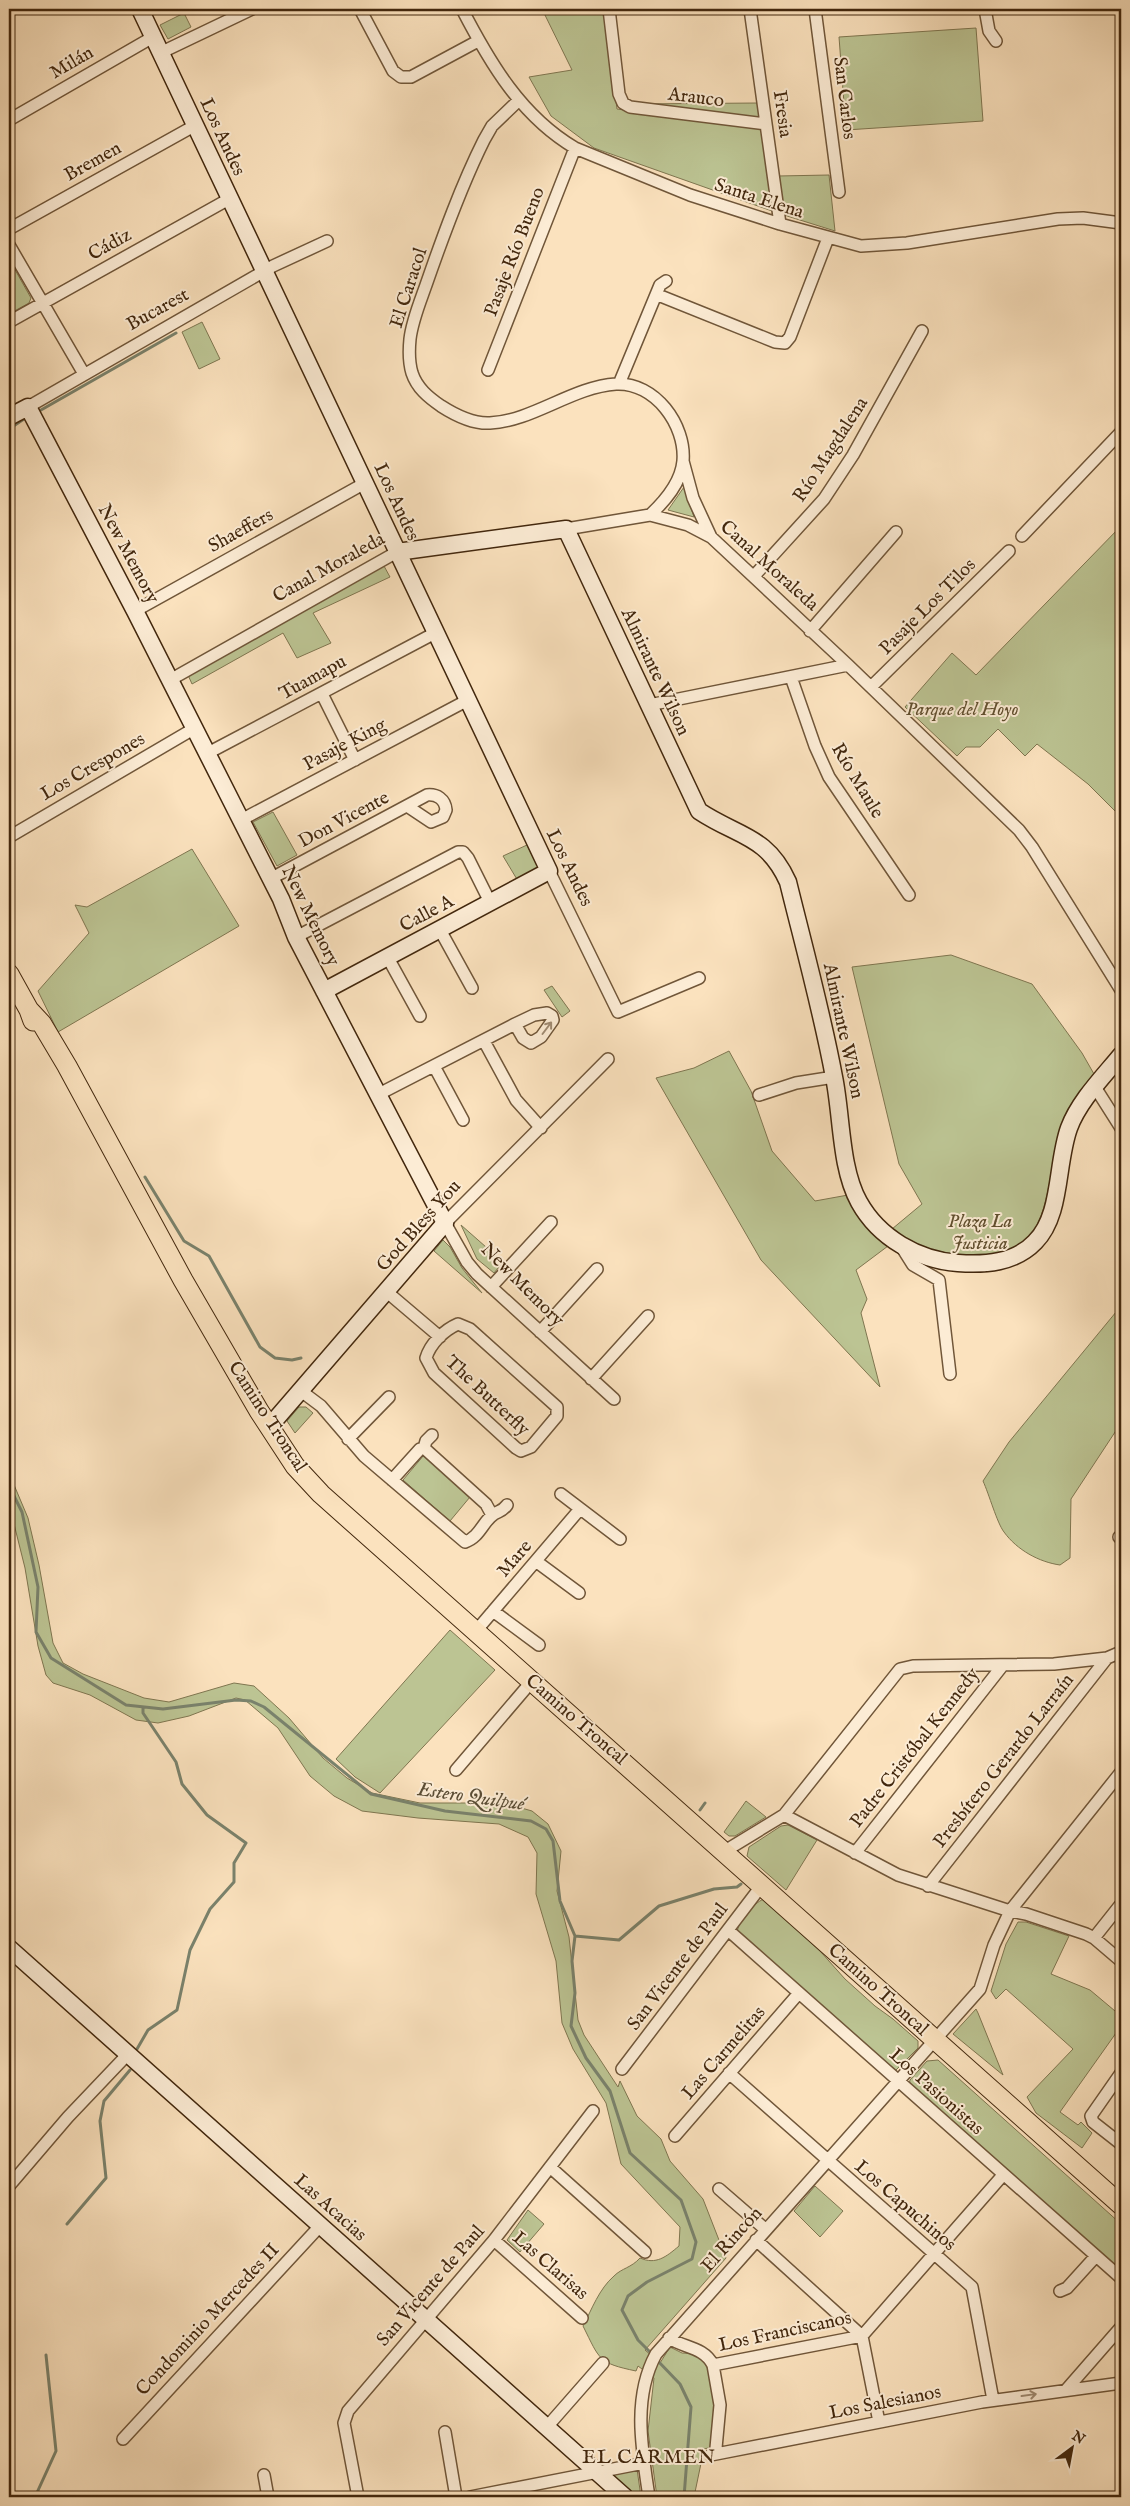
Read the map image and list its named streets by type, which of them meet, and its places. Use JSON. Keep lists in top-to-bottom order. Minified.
{"streets":{"main road":["Camino Troncal"],"street":["Milán","Arauco","San Carlos","Fresia","Los Andes","Bremen","Santa Elena","Cádiz","Pasaje Río Bueno","El Caracol","Bucarest","Río Magdalena","Shaeffers","New Memory","Canal Moraleda","Pasaje Los Tilos","Almirante Wilson","Tuamapu","Pasaje King","Los Crespones","Río Maule","Don Vicente","Calle A","God Bless You","The Butterfly","Mare","Padre Cristóbal Kennedy","Presbítero Gerardo Larraín","San Vicente de Paul","Las Carmelitas","Los Pasionistas","Los Capuchinos","Las Acacias","El Rincón","Las Clarisas","Condominio Mercedes II","Los Franciscanos","Los Salesianos"]},"crossings":[["Milán","Los Andes"],["Arauco","Fresia"],["Fresia","Santa Elena"],["Los Andes","Bremen"],["Los Andes","Cádiz"],["Los Andes","Bucarest"],["Los Andes","Shaeffers"],["Los Andes","Canal Moraleda"],["Los Andes","Tuamapu"],["Los Andes","Pasaje King"],["Los Andes","Calle A"],["Santa Elena","Pasaje Río Bueno"],["Santa Elena","El Caracol"],["El Caracol","Canal Moraleda"],["Bucarest","New Memory"],["Río Magdalena","Canal Moraleda"],["Shaeffers","New Memory"],["New Memory","Canal Moraleda"],["New Memory","Tuamapu"],["New Memory","Pasaje King"],["New Memory","Los Crespones"],["New Memory","Don Vicente"],["New Memory","Calle A"],["New Memory","God Bless You"],["Canal Moraleda","Pasaje Los Tilos"],["Canal Moraleda","Almirante Wilson"],["God Bless You","The Butterfly"],["God Bless You","Camino Troncal"],["Camino Troncal","Mare"],["Camino Troncal","San Vicente de Paul"],["Camino Troncal","El Rincón"],["San Vicente de Paul","Los Pasionistas"],["San Vicente de Paul","Las Acacias"],["San Vicente de Paul","Las Clarisas"],["Las Carmelitas","Los Pasionistas"],["Las Carmelitas","Los Capuchinos"],["Los Pasionistas","El Rincón"],["Los Pasionistas","Los Franciscanos"],["Los Capuchinos","El Rincón"],["Los Capuchinos","Los Franciscanos"],["Los Capuchinos","Los Salesianos"],["Las Acacias","Condominio Mercedes II"],["Los Franciscanos","Los Salesianos"]],"districts":["EL CARMEN"],"water":["Estero Quilpué"],"parks":["Parque del Hoyo","Plaza La Justicia"],"north":"top right"}
